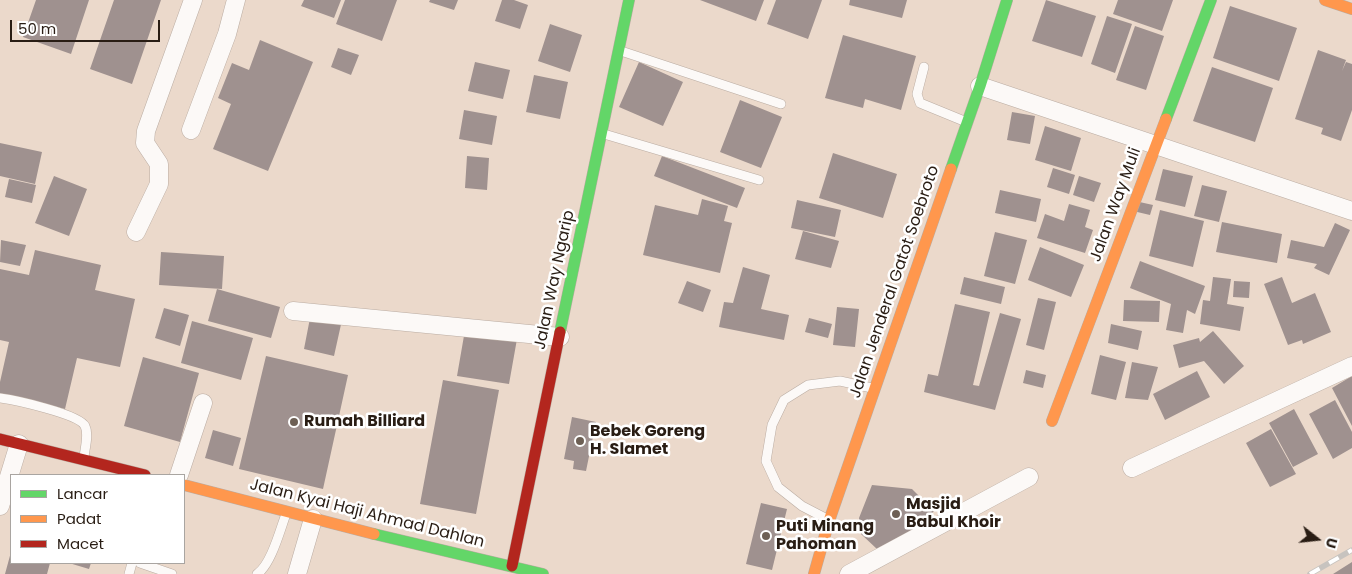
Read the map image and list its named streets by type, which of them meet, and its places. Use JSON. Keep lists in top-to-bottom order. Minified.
{"streets":{"main road":["Jalan Way Muli","Jalan Way Ngarip","Jalan Jenderal Gatot Soebroto","Jalan Kyai Haji Ahmad Dahlan"]},"crossings":[["Jalan Way Ngarip","Jalan Kyai Haji Ahmad Dahlan"]],"places":["Rumah Billiard","Bebek Goreng H. Slamet","Masjid Babul Khoir","Puti Minang Pahoman"],"legend":["Lancar","Padat","Macet"],"scale_bar":"50 m","north":"right"}
